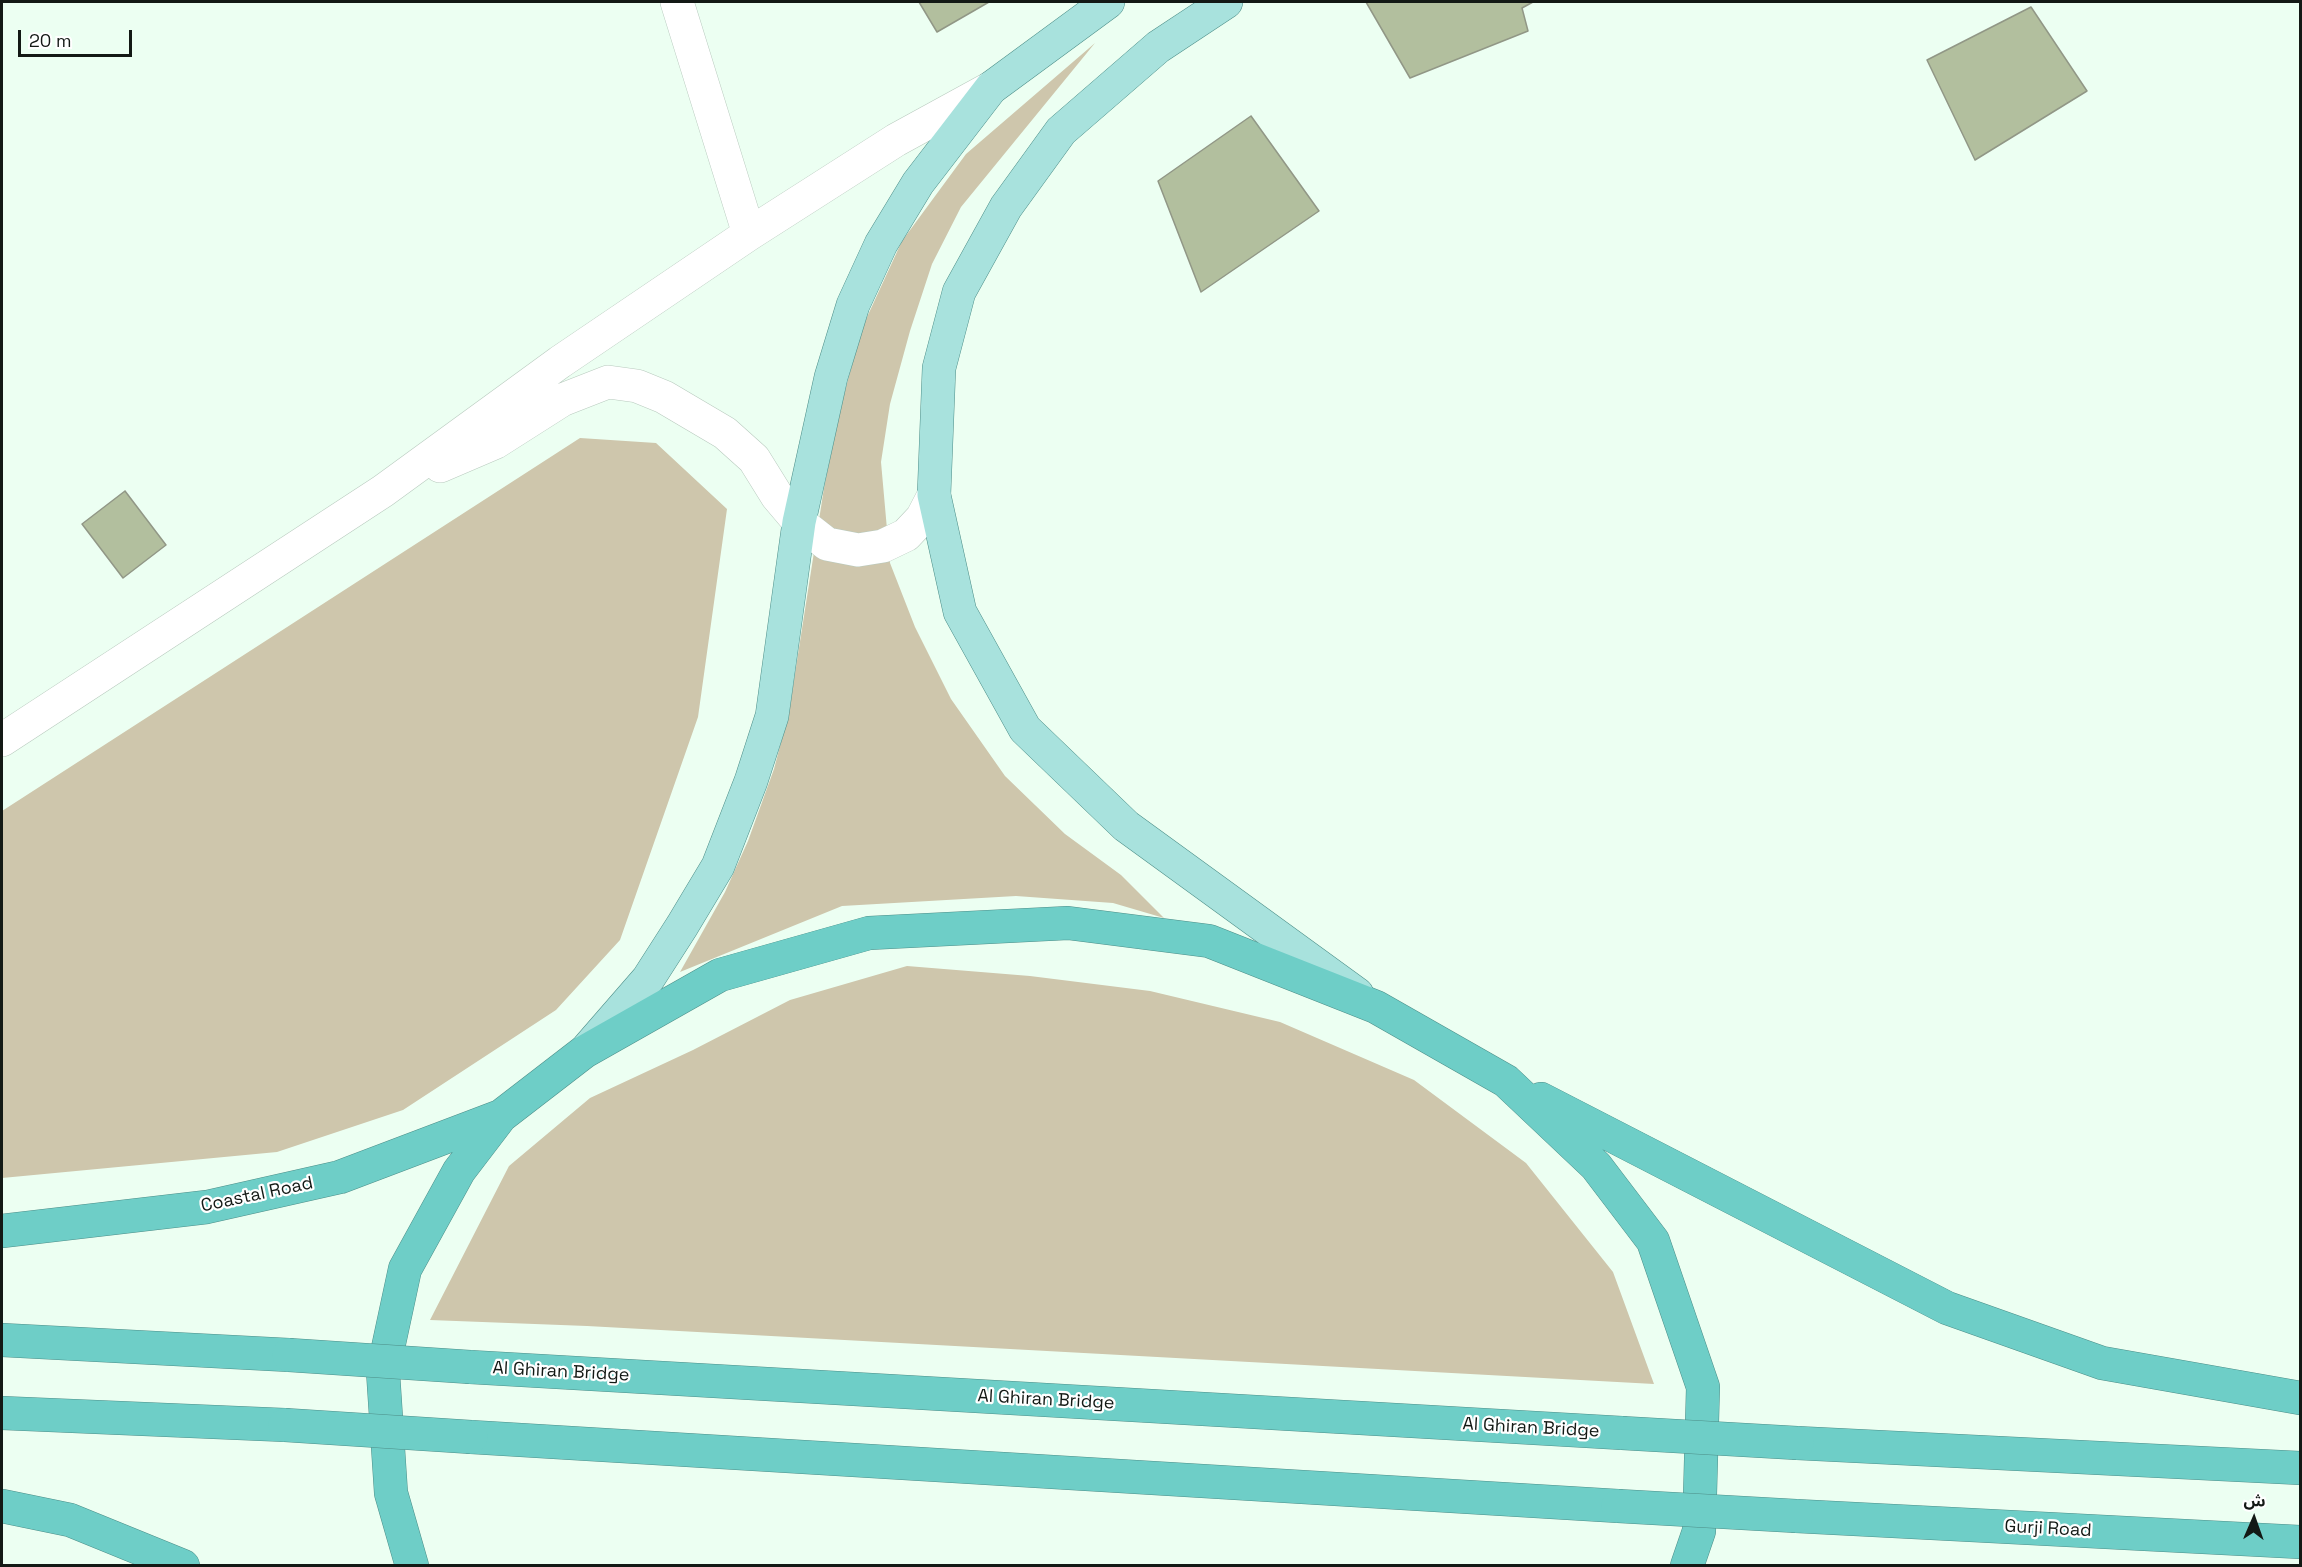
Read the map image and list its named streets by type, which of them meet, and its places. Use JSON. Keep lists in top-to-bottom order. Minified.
{"streets":{"highway":["Coastal Road","Al Ghiran Bridge","Gurji Road"]},"scale_bar":"20 m","north":"top"}
